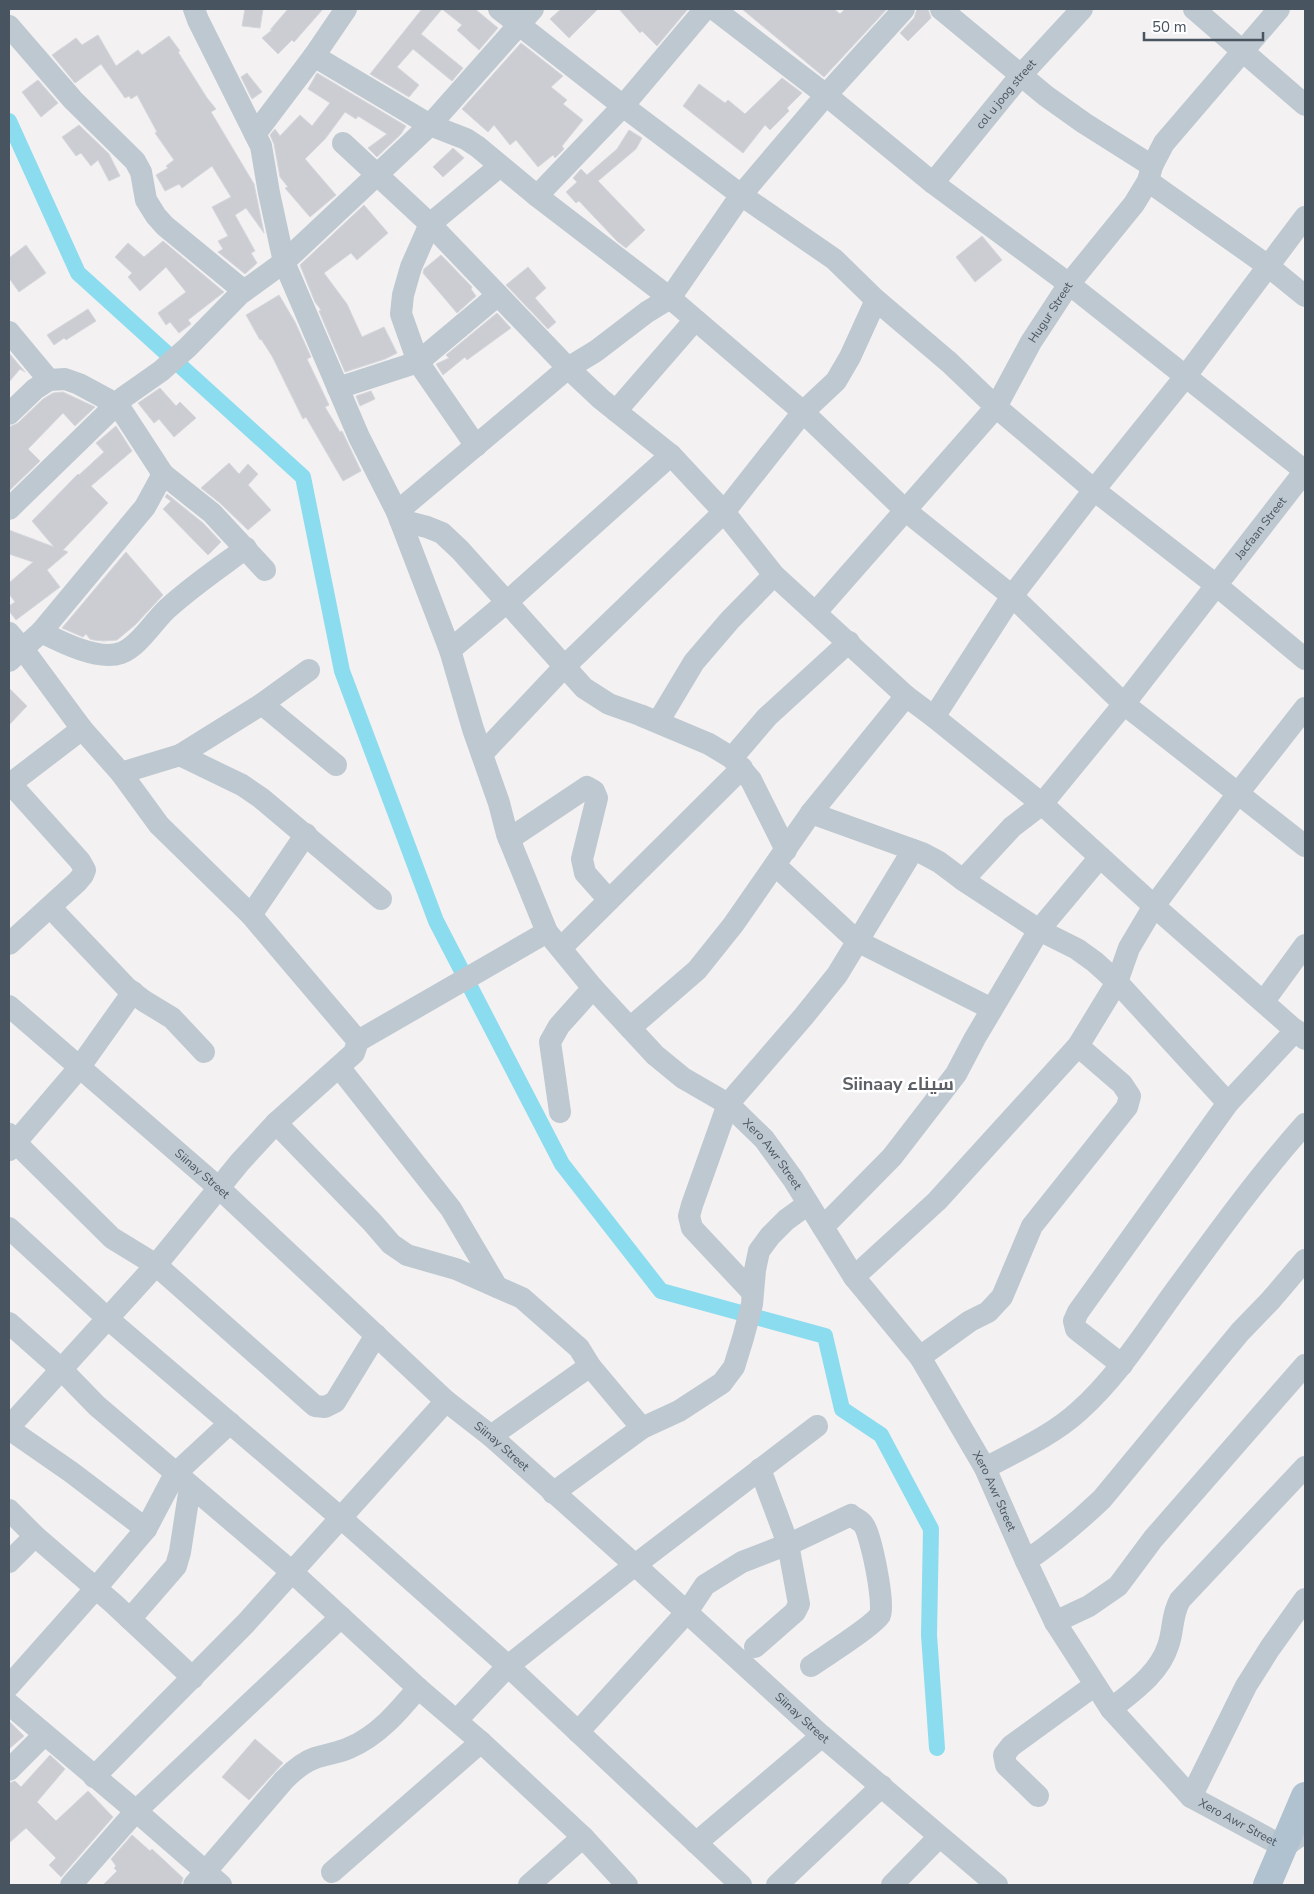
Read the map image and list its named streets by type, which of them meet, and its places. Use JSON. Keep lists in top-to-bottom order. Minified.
{"streets":{"street":["col u joog street","Hugur Street","Jacfaan Street","Xero Awr Street","Siinay Street"]},"districts":["Siinaay سيناء"],"scale_bar":"50 m"}
